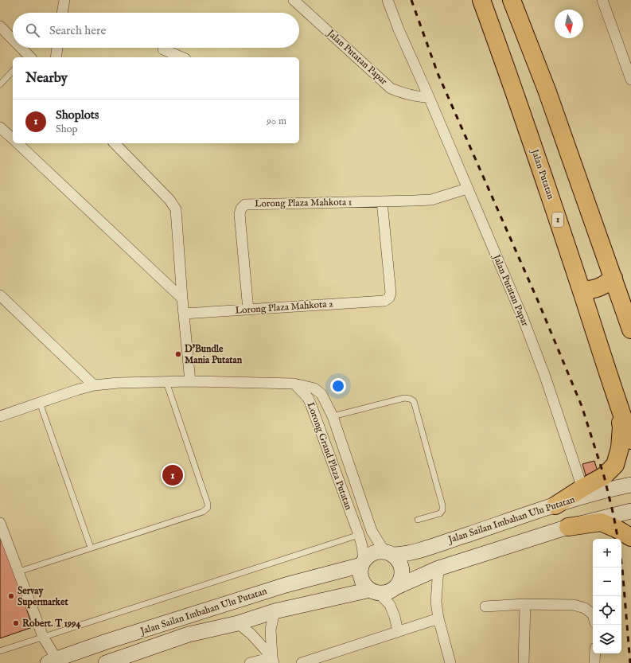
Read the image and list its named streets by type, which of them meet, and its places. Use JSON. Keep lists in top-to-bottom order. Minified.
{"streets":{"highway":["Jalan Putatan","1"],"street":["Jalan Putatan Papar","Lorong Plaza Mahkota 1","Lorong Plaza Mahkota 2","Lorong Grand Plaza Putatan","Jalan Sailan Imbahan Ulu Putatan"]},"crossings":[["Jalan Putatan Papar","Lorong Plaza Mahkota 1"],["Lorong Plaza Mahkota 1","Lorong Plaza Mahkota 2"],["Lorong Grand Plaza Putatan","Jalan Sailan Imbahan Ulu Putatan"]],"places":["D'Bundle Mania Putatan","Servay Supermarket","Robert. T 1994"],"north":"bottom","page":{"search":"Search here","heading":"Nearby","list":[{"mark":"1","name":"Shoplots","note":"Shop","value":"90 m"}],"pins":"1","map_buttons":["+","−"]}}
